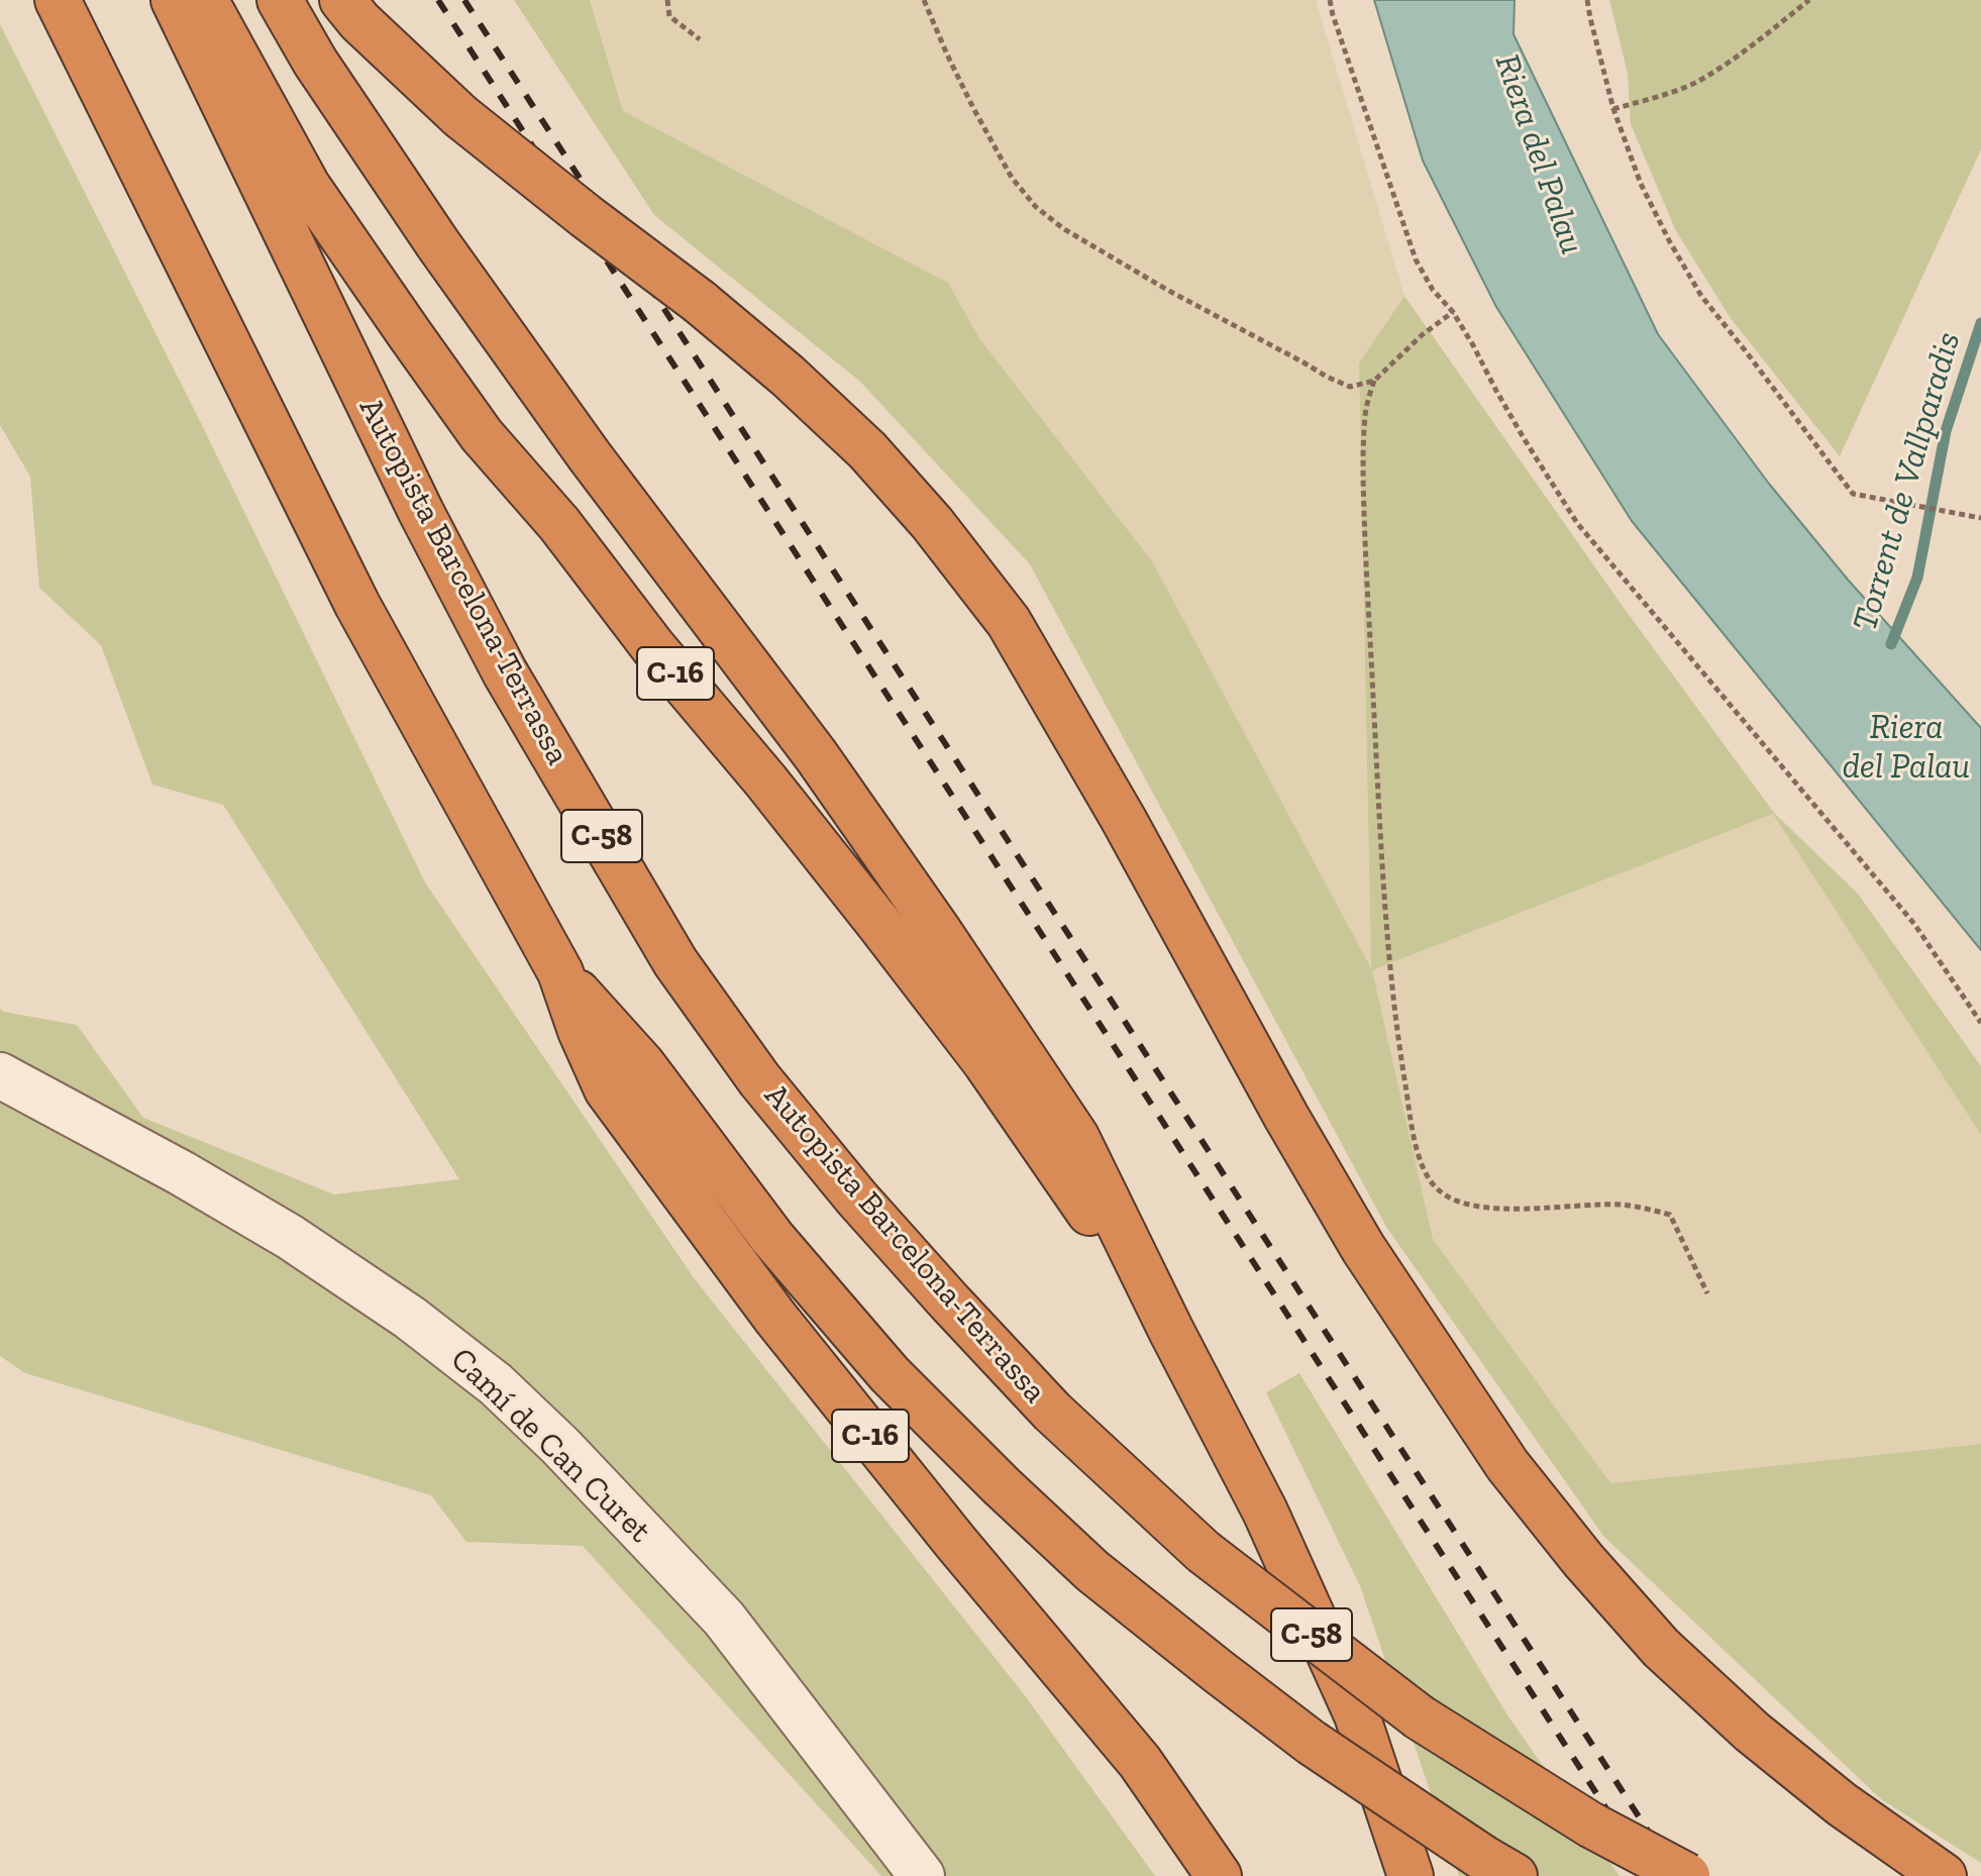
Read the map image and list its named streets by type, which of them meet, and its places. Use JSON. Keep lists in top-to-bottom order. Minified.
{"streets":{"highway":["Autopista Barcelona-Terrassa","C-16","C-58"],"street":["Camí de Can Curet"]},"crossings":[["C-16","C-58"]],"water":["Riera del Palau","Torrent de Vallparadis"]}
